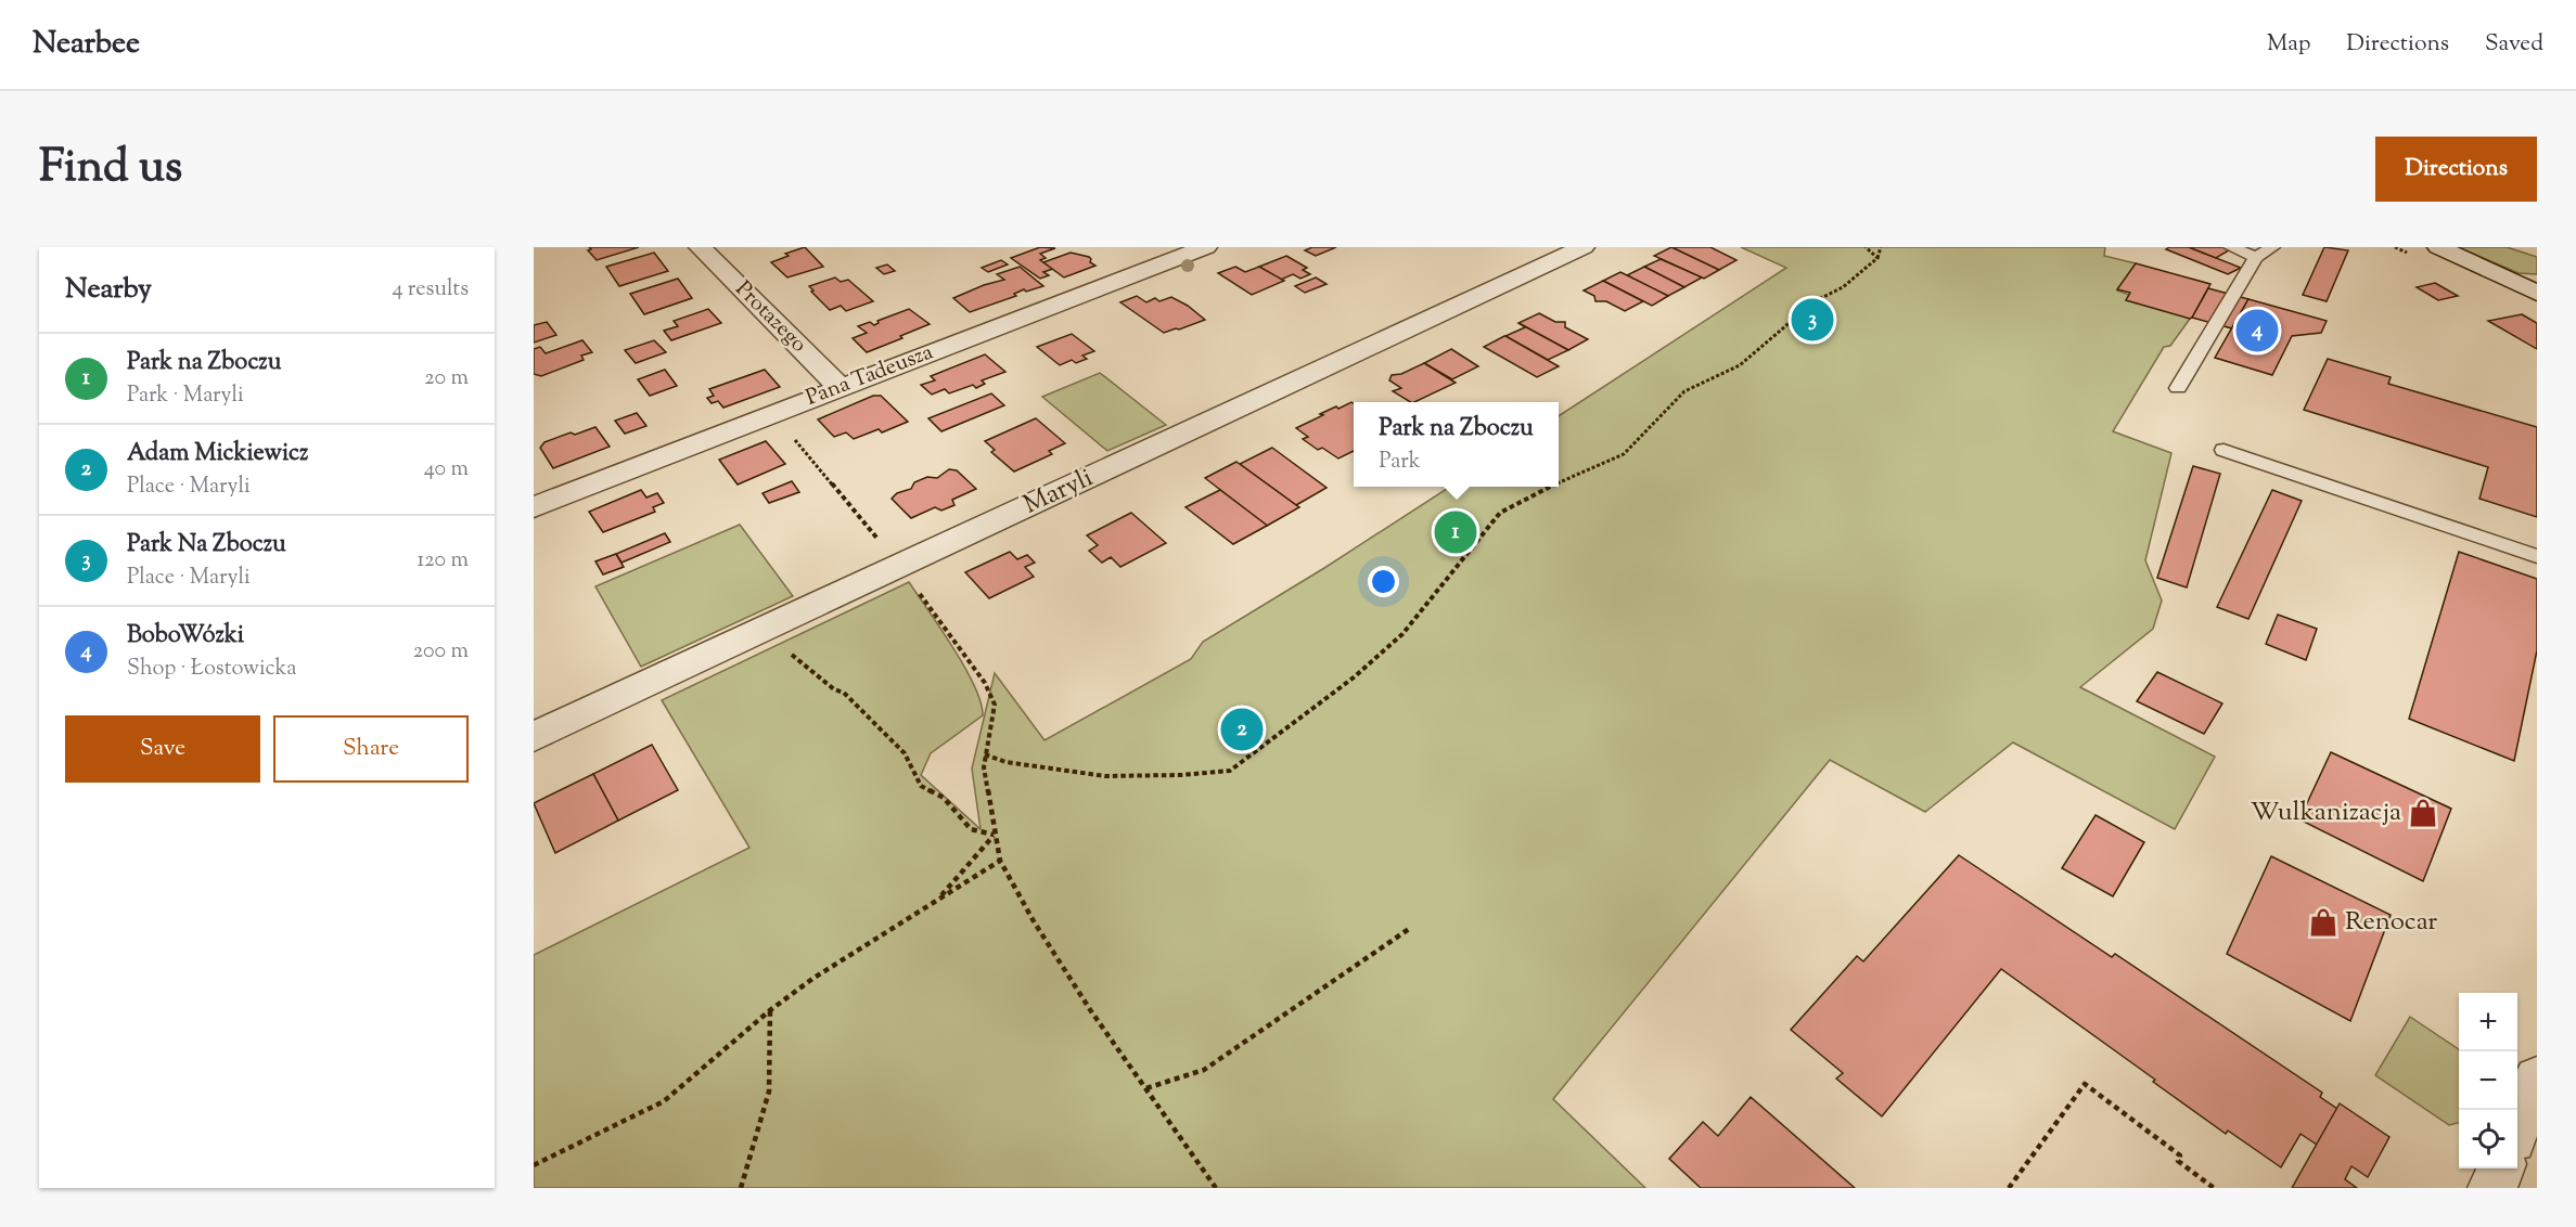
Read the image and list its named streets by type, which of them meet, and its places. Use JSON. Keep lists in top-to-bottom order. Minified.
{"streets":{"street":["Protazego","Pana Tadeusza","Maryli"]},"crossings":[["Protazego","Pana Tadeusza"]],"places":{"shop":["Wulkanizacja","Renocar"]},"page":{"header":"Nearbee","nav":["Map","Directions","Saved"],"title":"Find us","buttons":["Directions",["Save","Share"]],"heading":["Nearby","4 results"],"pins":["3","4","1","2"],"list":[{"mark":"1","name":"Park na Zboczu","note":"Park · Maryli","value":"20 m"},{"mark":"2","name":"Adam Mickiewicz","note":"Place · Maryli","value":"40 m"},{"mark":"3","name":"Park Na Zboczu","note":"Place · Maryli","value":"120 m"},{"mark":"4","name":"BoboWózki","note":"Shop · Łostowicka","value":"200 m"}],"popup":["Park na Zboczu","Park"],"map_buttons":["+","−"]}}
